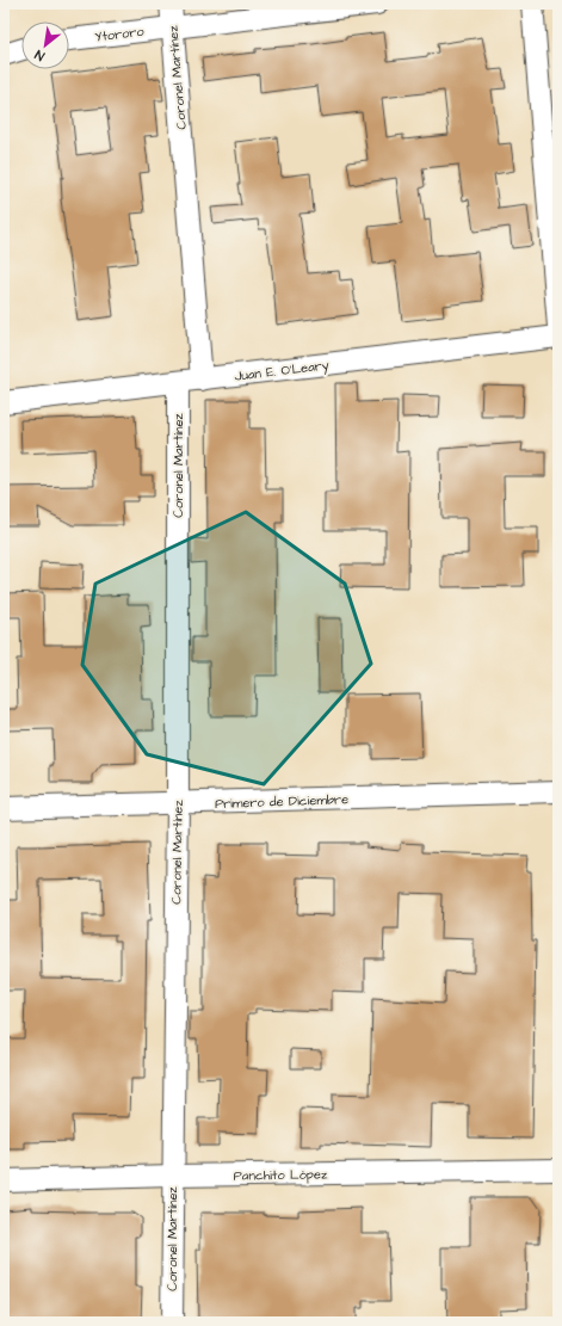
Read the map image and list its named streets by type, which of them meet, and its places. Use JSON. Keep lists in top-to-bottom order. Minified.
{"streets":{"street":["Ytororo","Coronel Martínez","Juan E. O'Leary","Primero de Diciembre","Panchito López"]},"crossings":[["Ytororo","Coronel Martínez"],["Coronel Martínez","Juan E. O'Leary"],["Coronel Martínez","Primero de Diciembre"],["Coronel Martínez","Panchito López"]],"north":"bottom left"}
